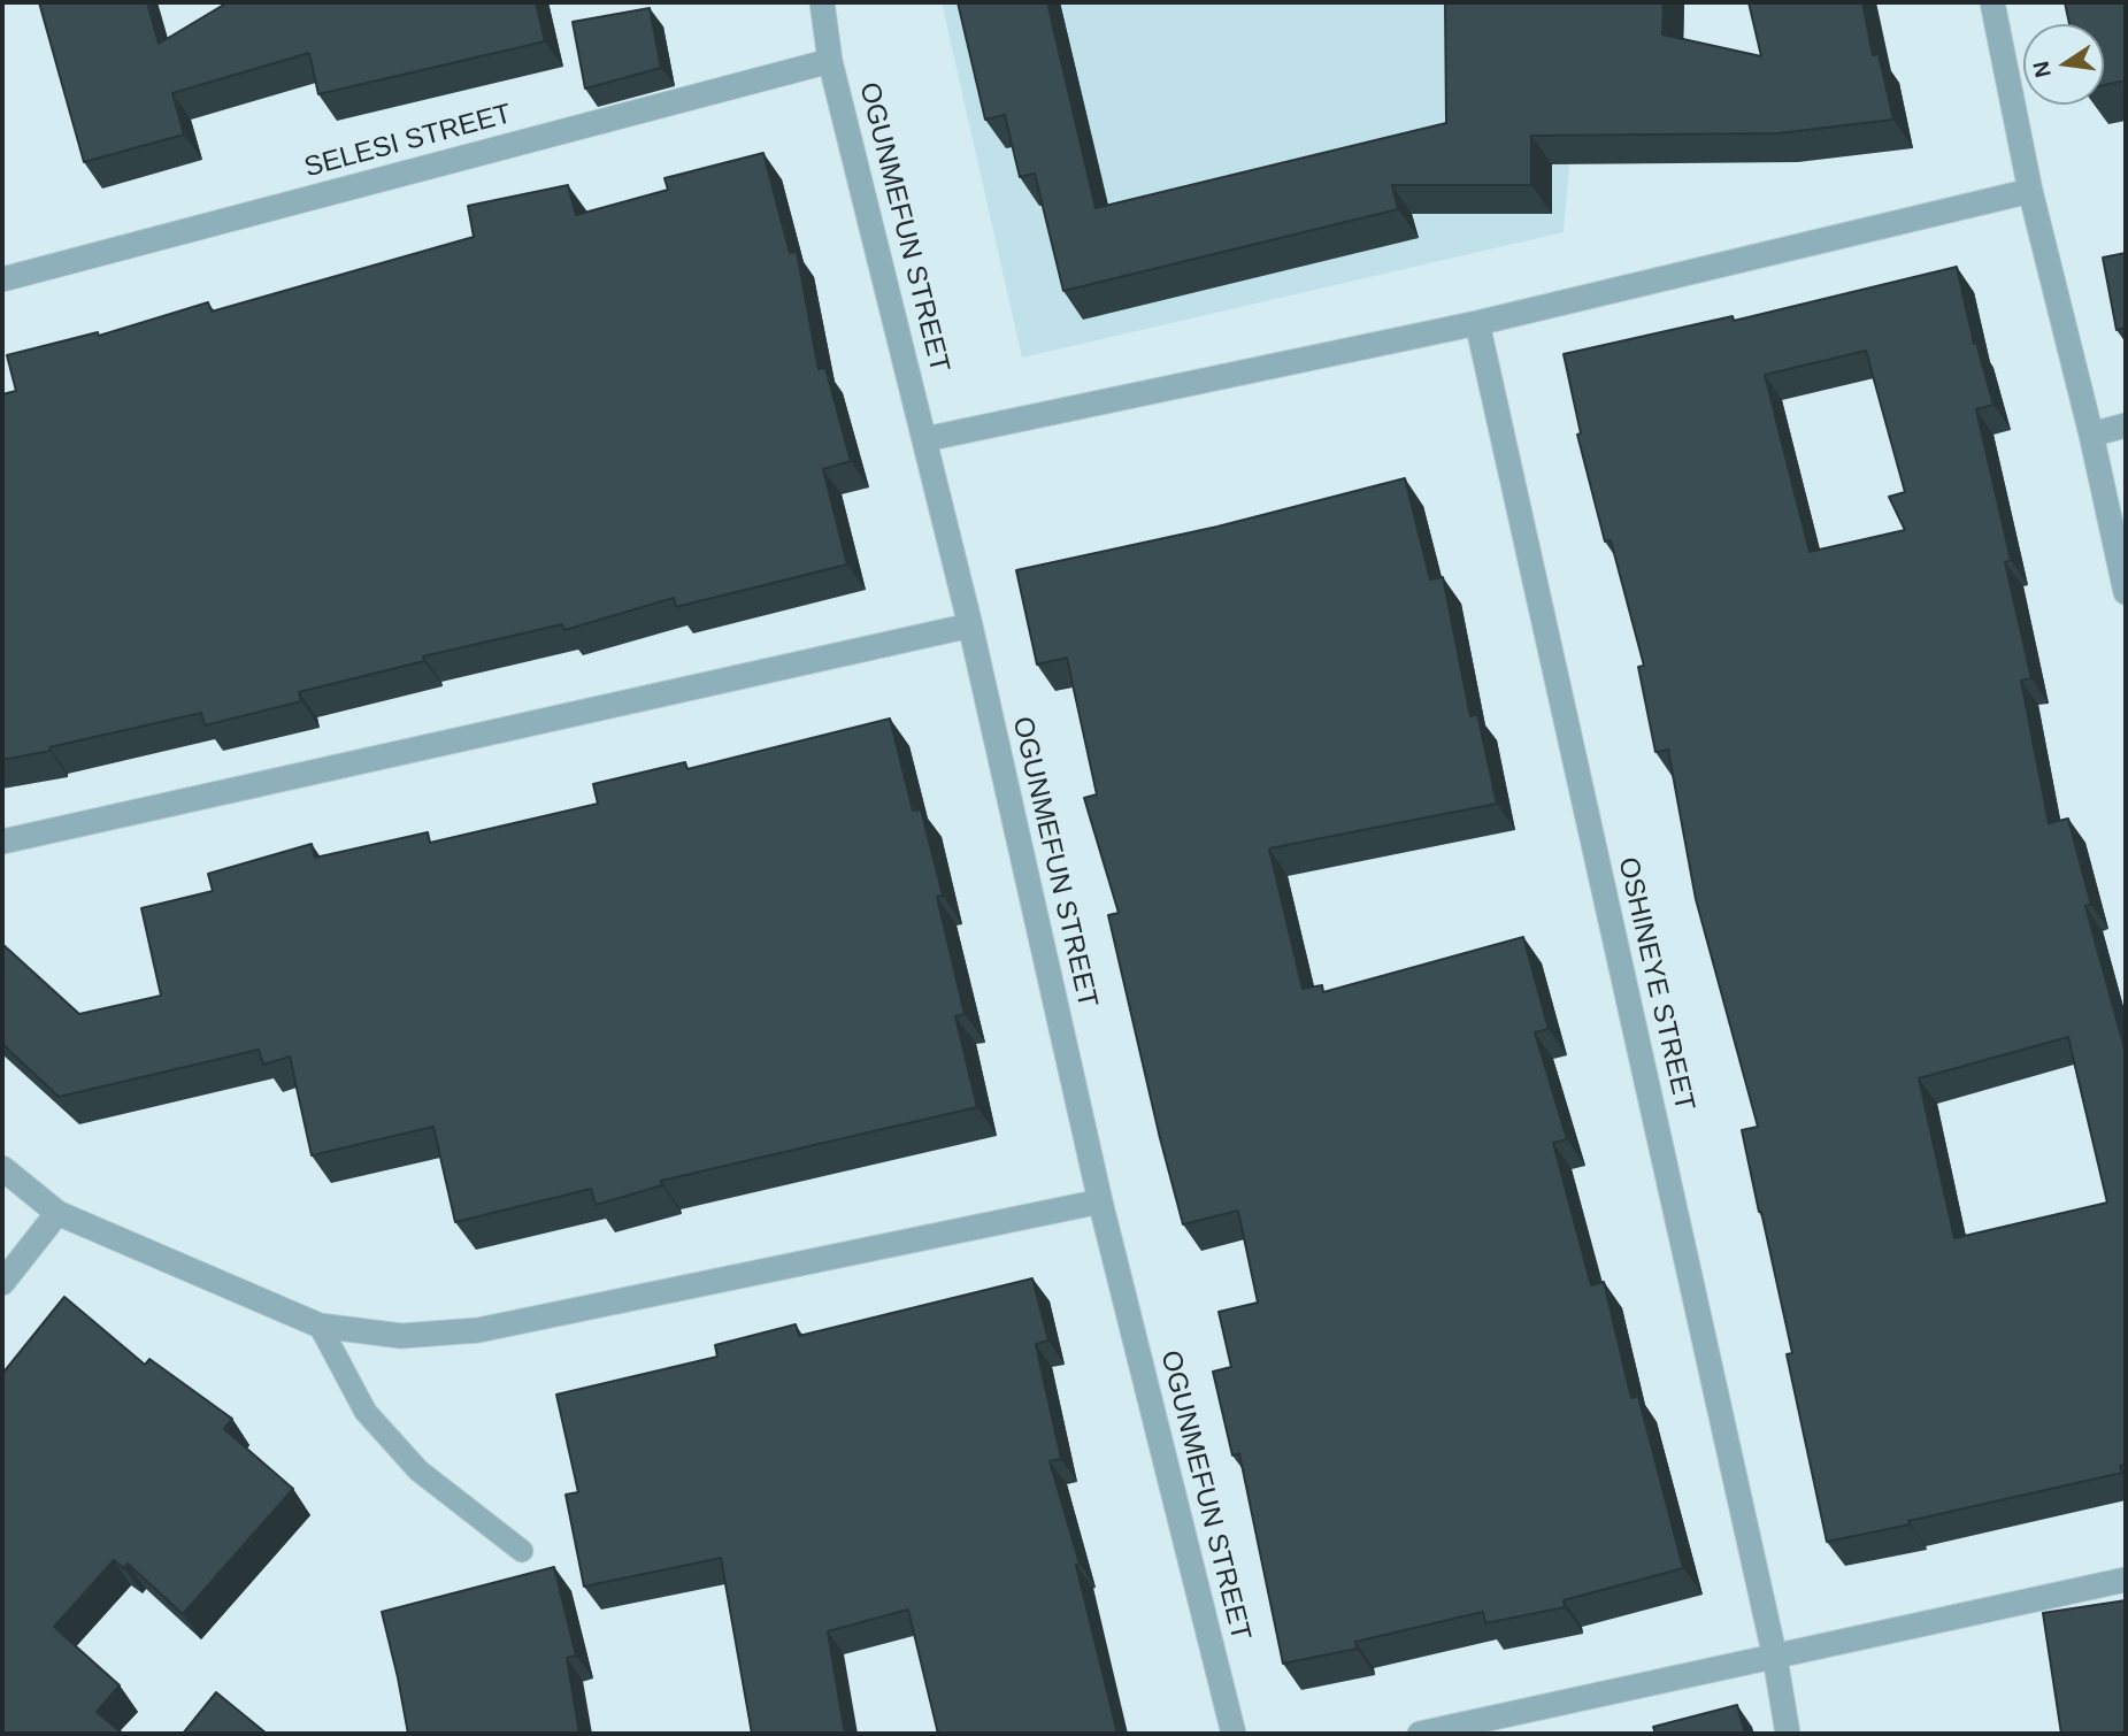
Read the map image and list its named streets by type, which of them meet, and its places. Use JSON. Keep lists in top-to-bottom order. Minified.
{"streets":{"street":["SELESI STREET","OGUNMEFUN STREET","OSHINEYE STREET"]},"crossings":[["SELESI STREET","OGUNMEFUN STREET"]],"north":"left"}
